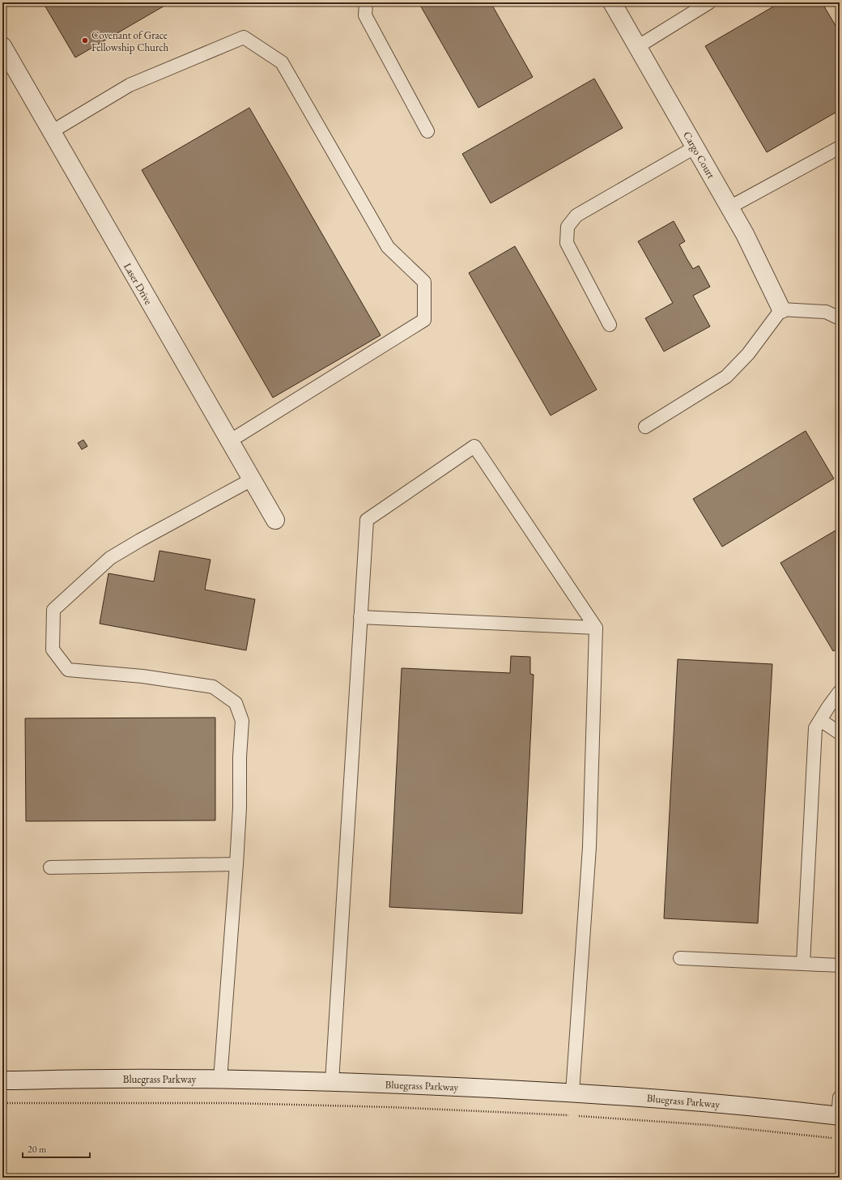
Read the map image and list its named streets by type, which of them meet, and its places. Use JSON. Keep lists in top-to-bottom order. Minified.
{"streets":{"street":["Cargo Court","Laser Drive","Bluegrass Parkway"]},"places":["Covenant of Grace Fellowship Church"],"scale_bar":"20 m"}
